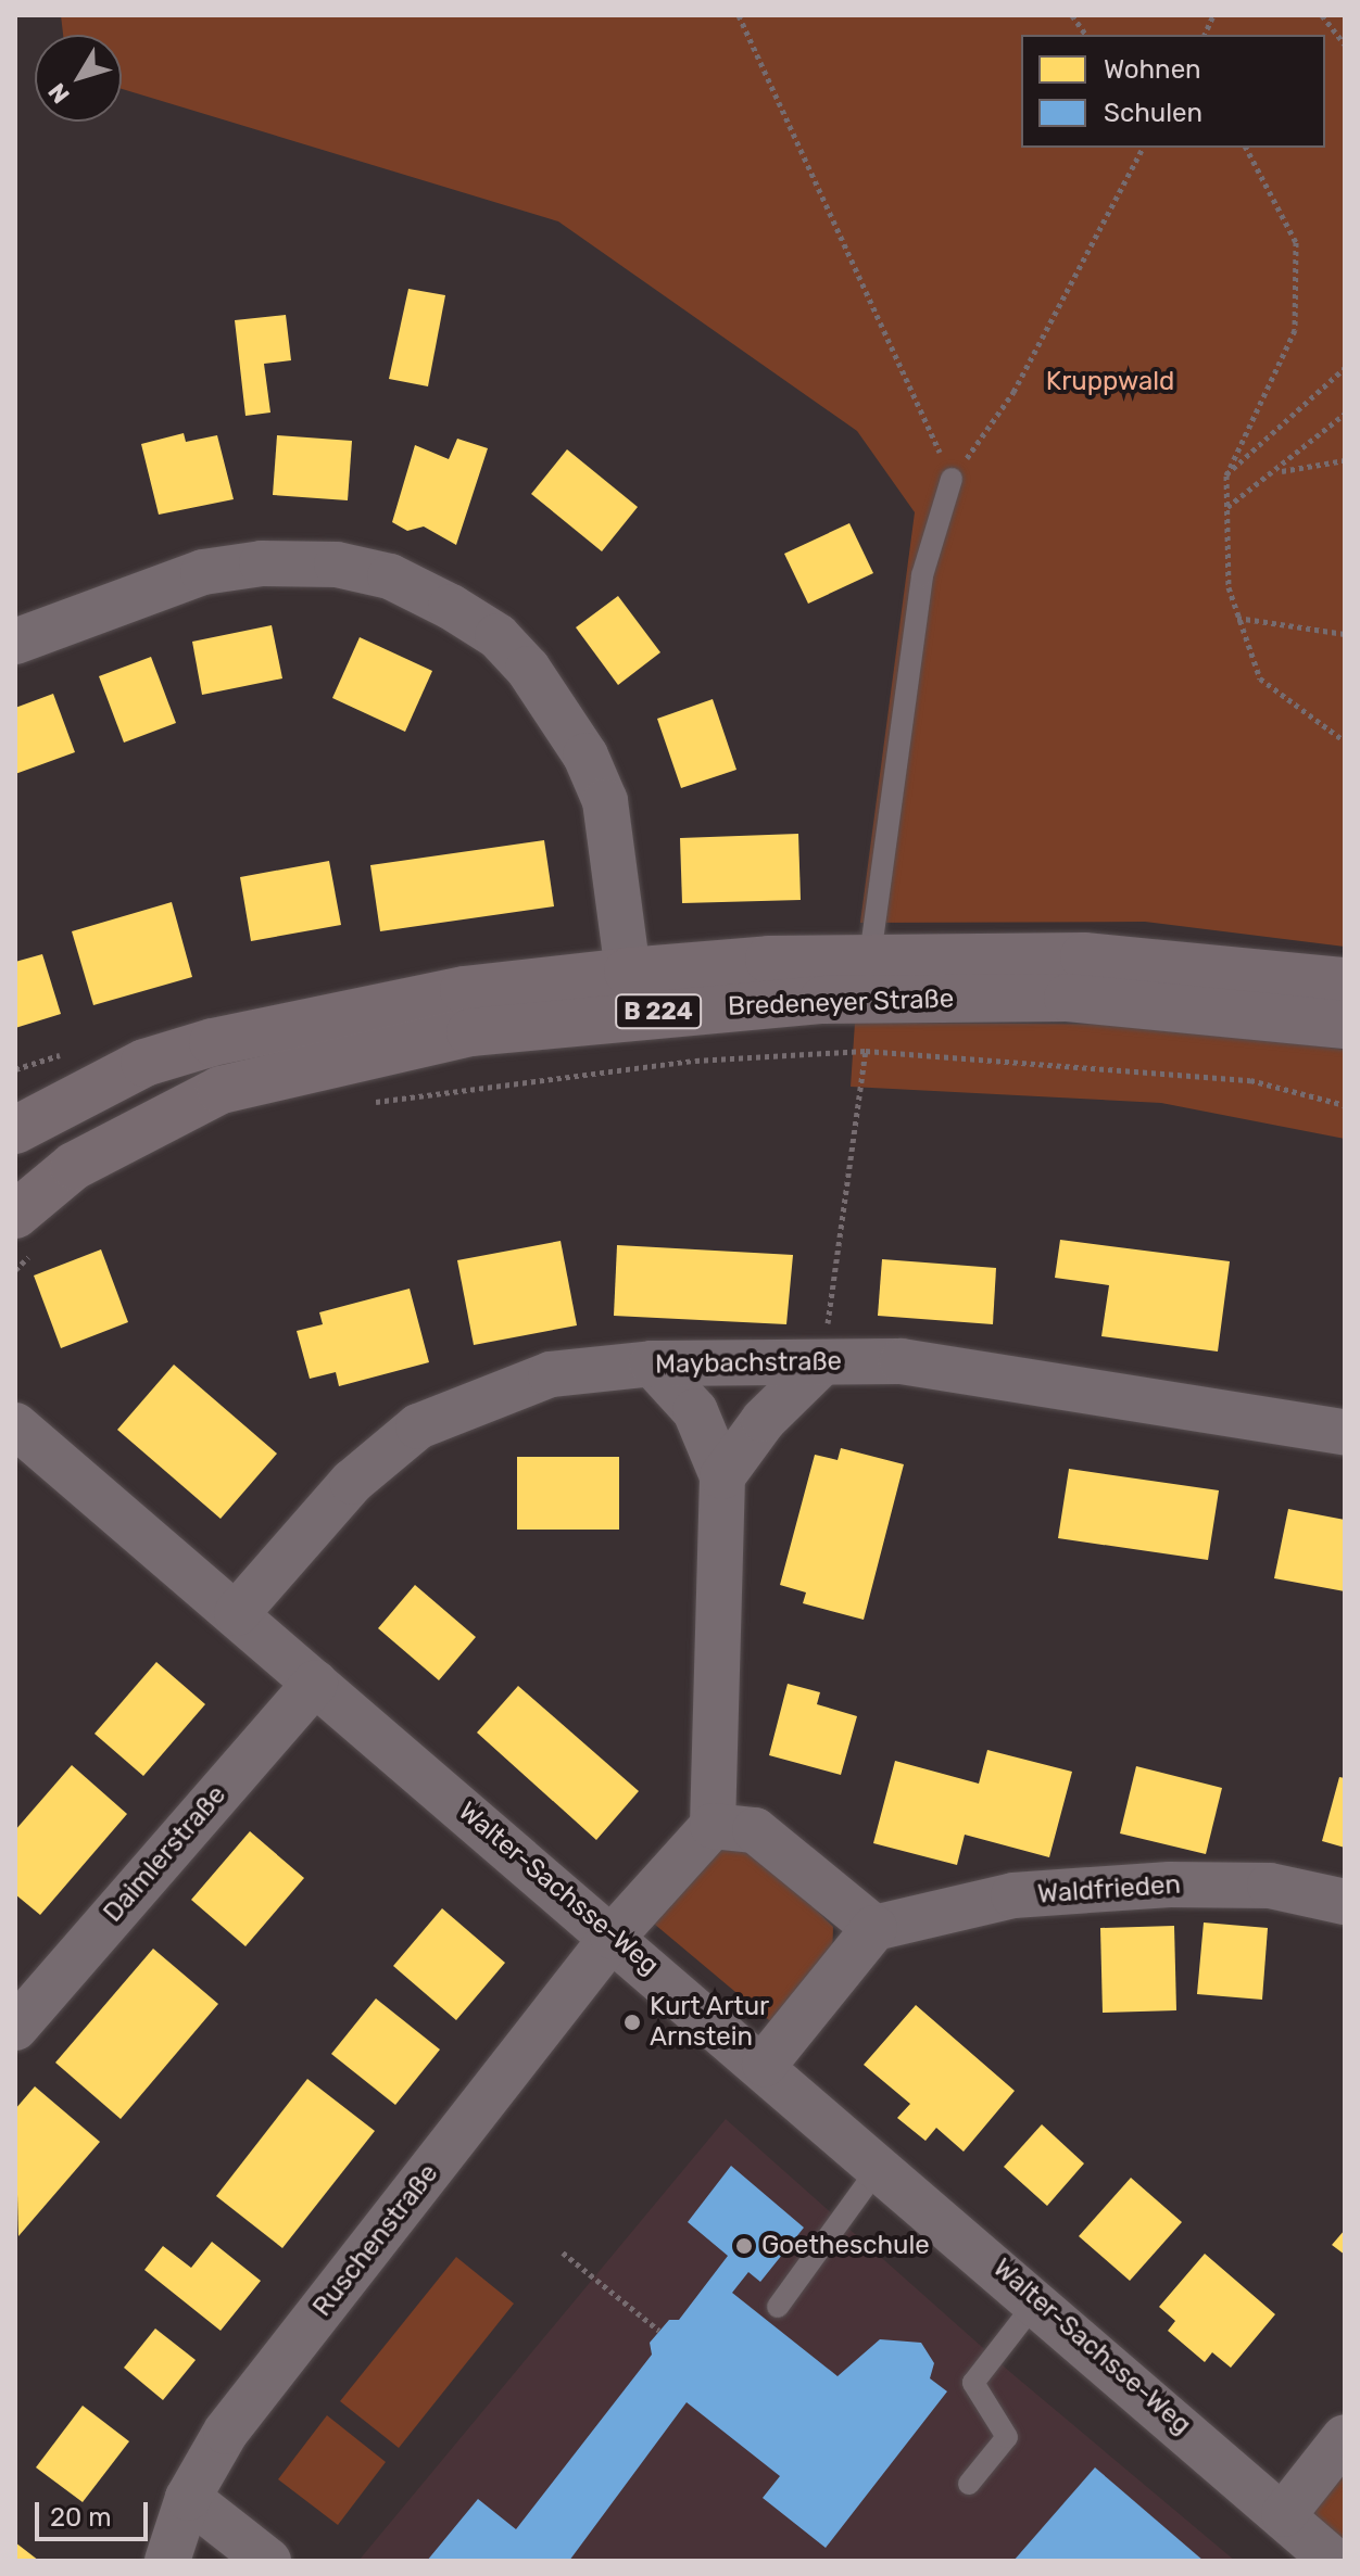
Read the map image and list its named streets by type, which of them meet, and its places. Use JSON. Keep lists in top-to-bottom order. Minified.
{"streets":{"main road":["Bredeneyer Straße","B 224"],"street":["Maybachstraße","Daimlerstraße","Walter-Sachsse-Weg","Waldfrieden","Ruschenstraße"]},"crossings":[["Maybachstraße","Walter-Sachsse-Weg"],["Daimlerstraße","Walter-Sachsse-Weg"],["Walter-Sachsse-Weg","Ruschenstraße"]],"parks":["Kruppwald"],"places":["Kurt Artur Arnstein","Goetheschule"],"legend":["Wohnen","Schulen"],"scale_bar":"20 m","north":"bottom left"}
